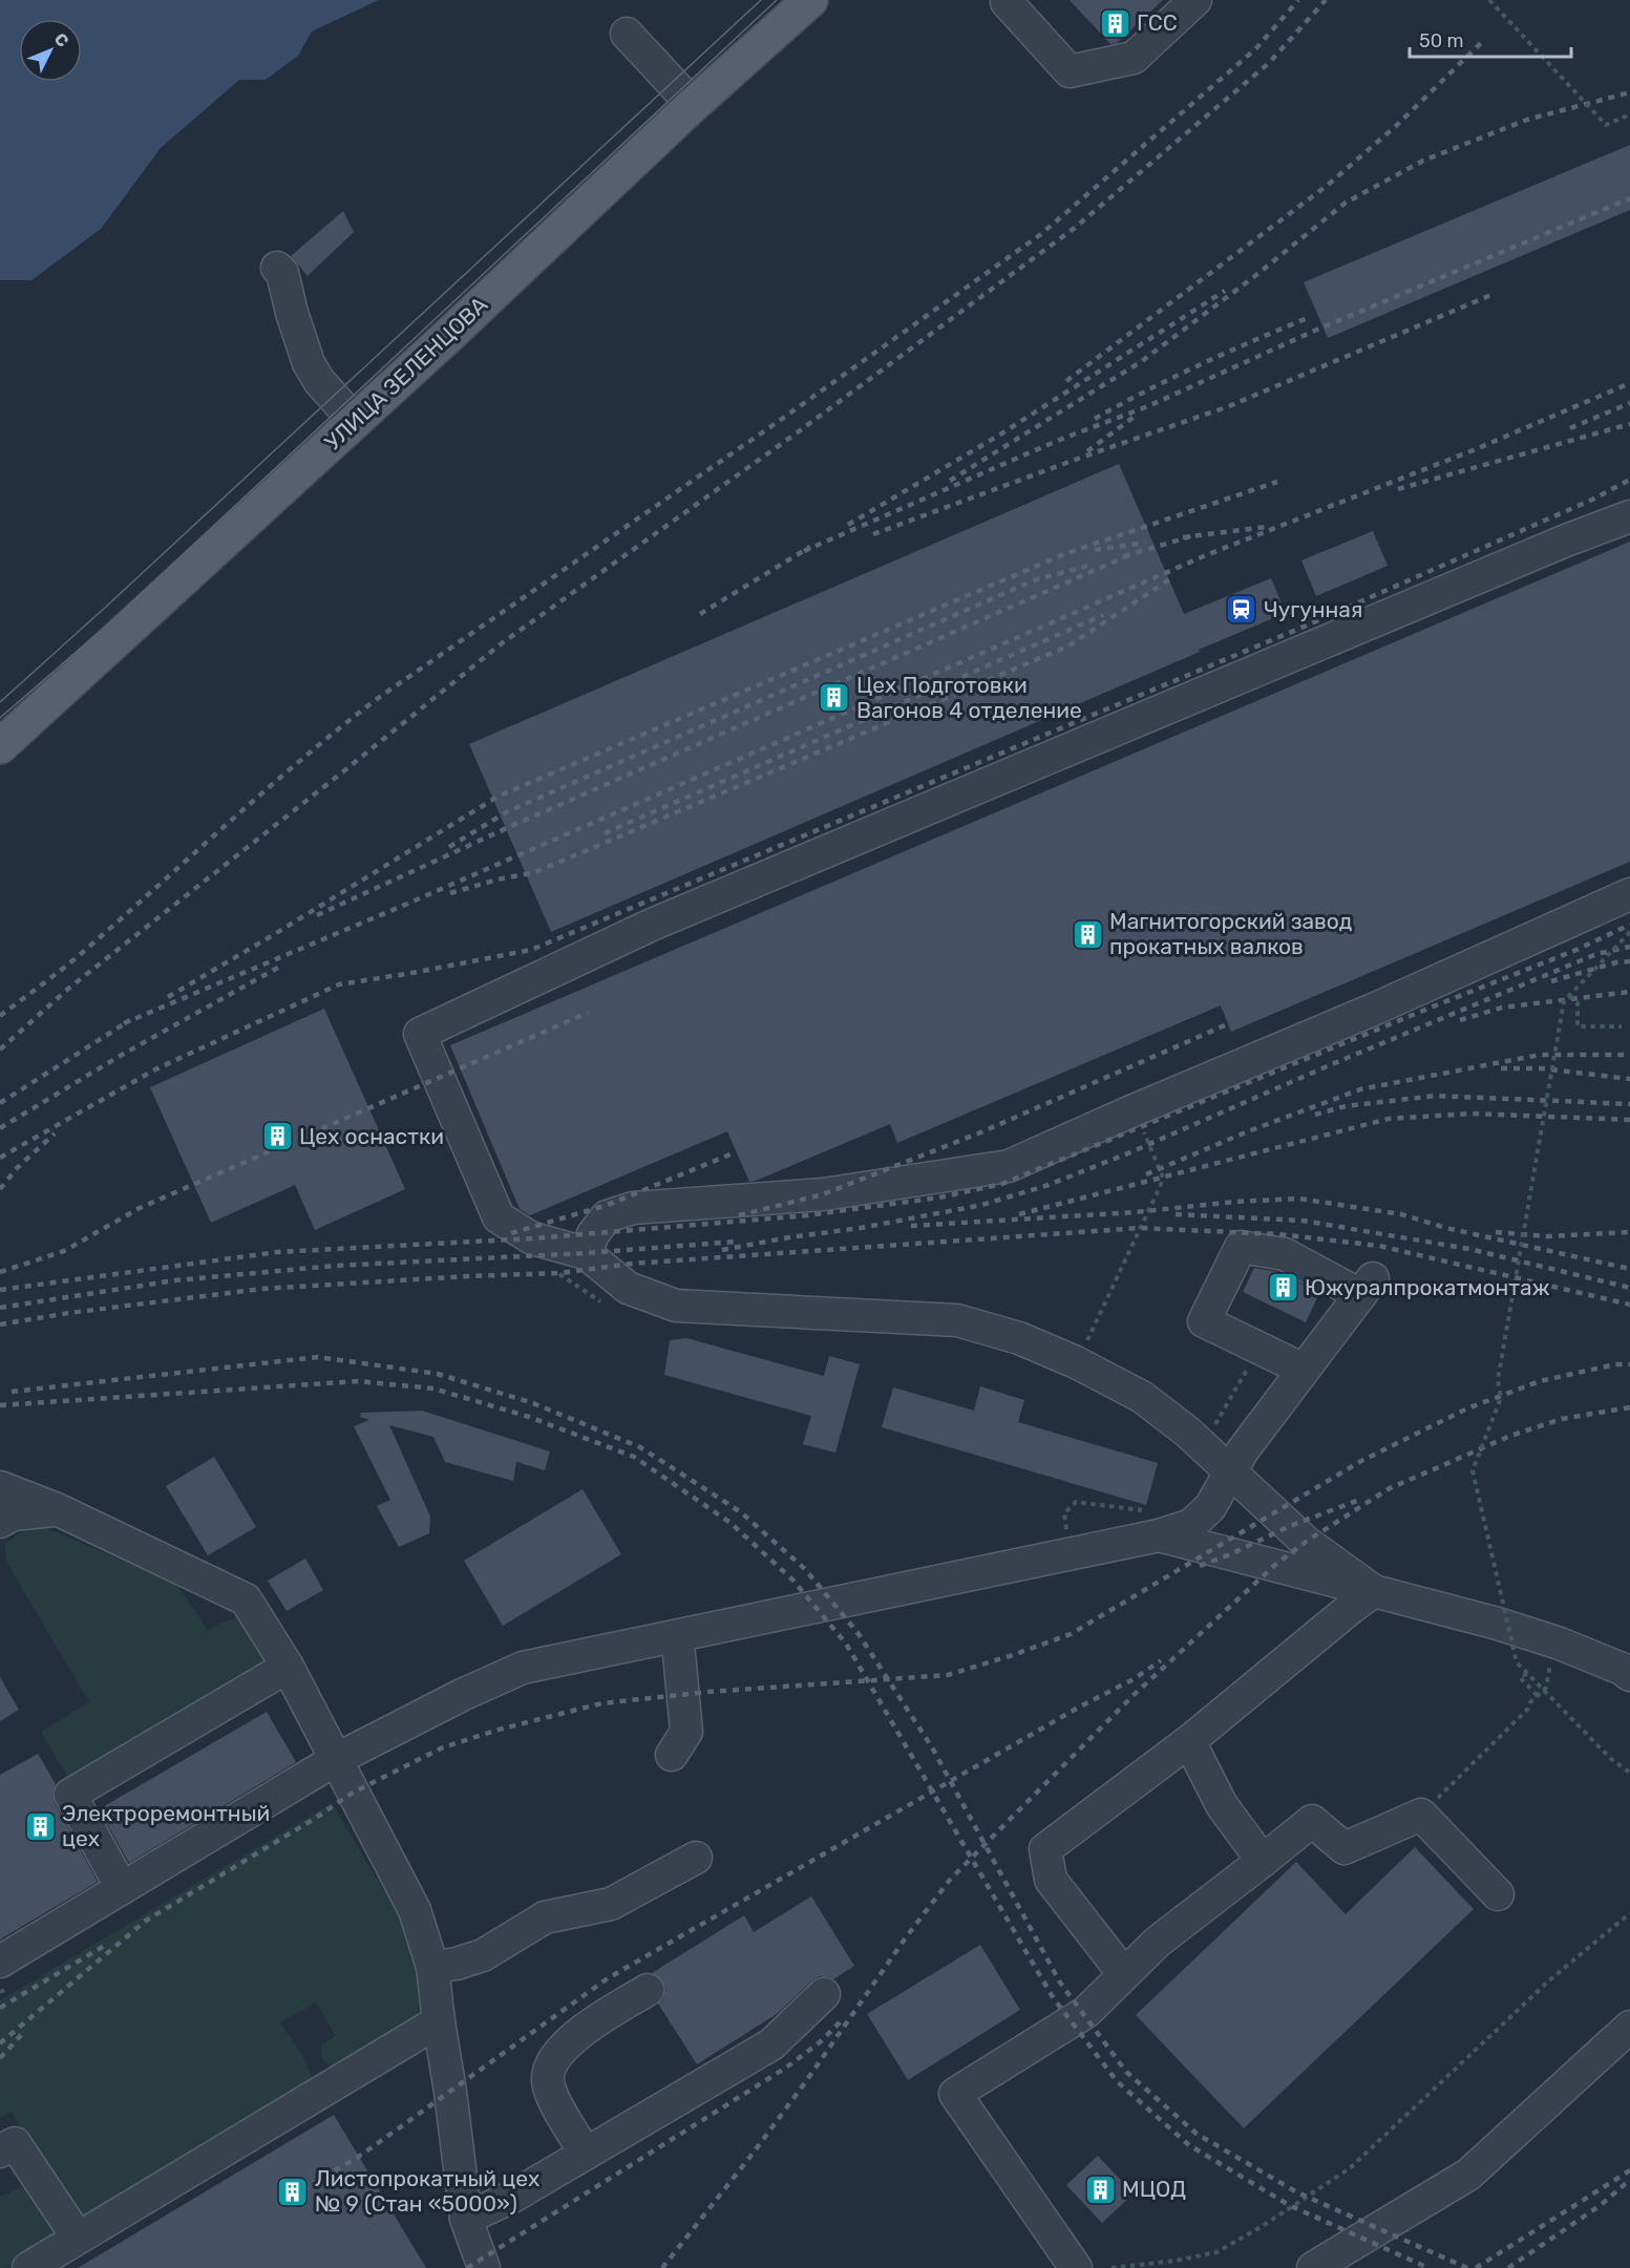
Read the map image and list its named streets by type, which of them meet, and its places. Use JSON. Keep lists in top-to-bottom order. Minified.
{"streets":{"main road":["УЛИЦА ЗЕЛЕНЦОВА"]},"places":{"building":["ГСС","Цех Подготовки Вагонов 4 отделение","Магнитогорский завод прокатных валков","Цех оснастки","Южуралпрокатмонтаж","Электроремонтный цех","МЦОД","Листопрокатный цех № 9 (Стан «5000»)"],"station":["Чугунная"]},"scale_bar":"50 m","north":"top right"}
